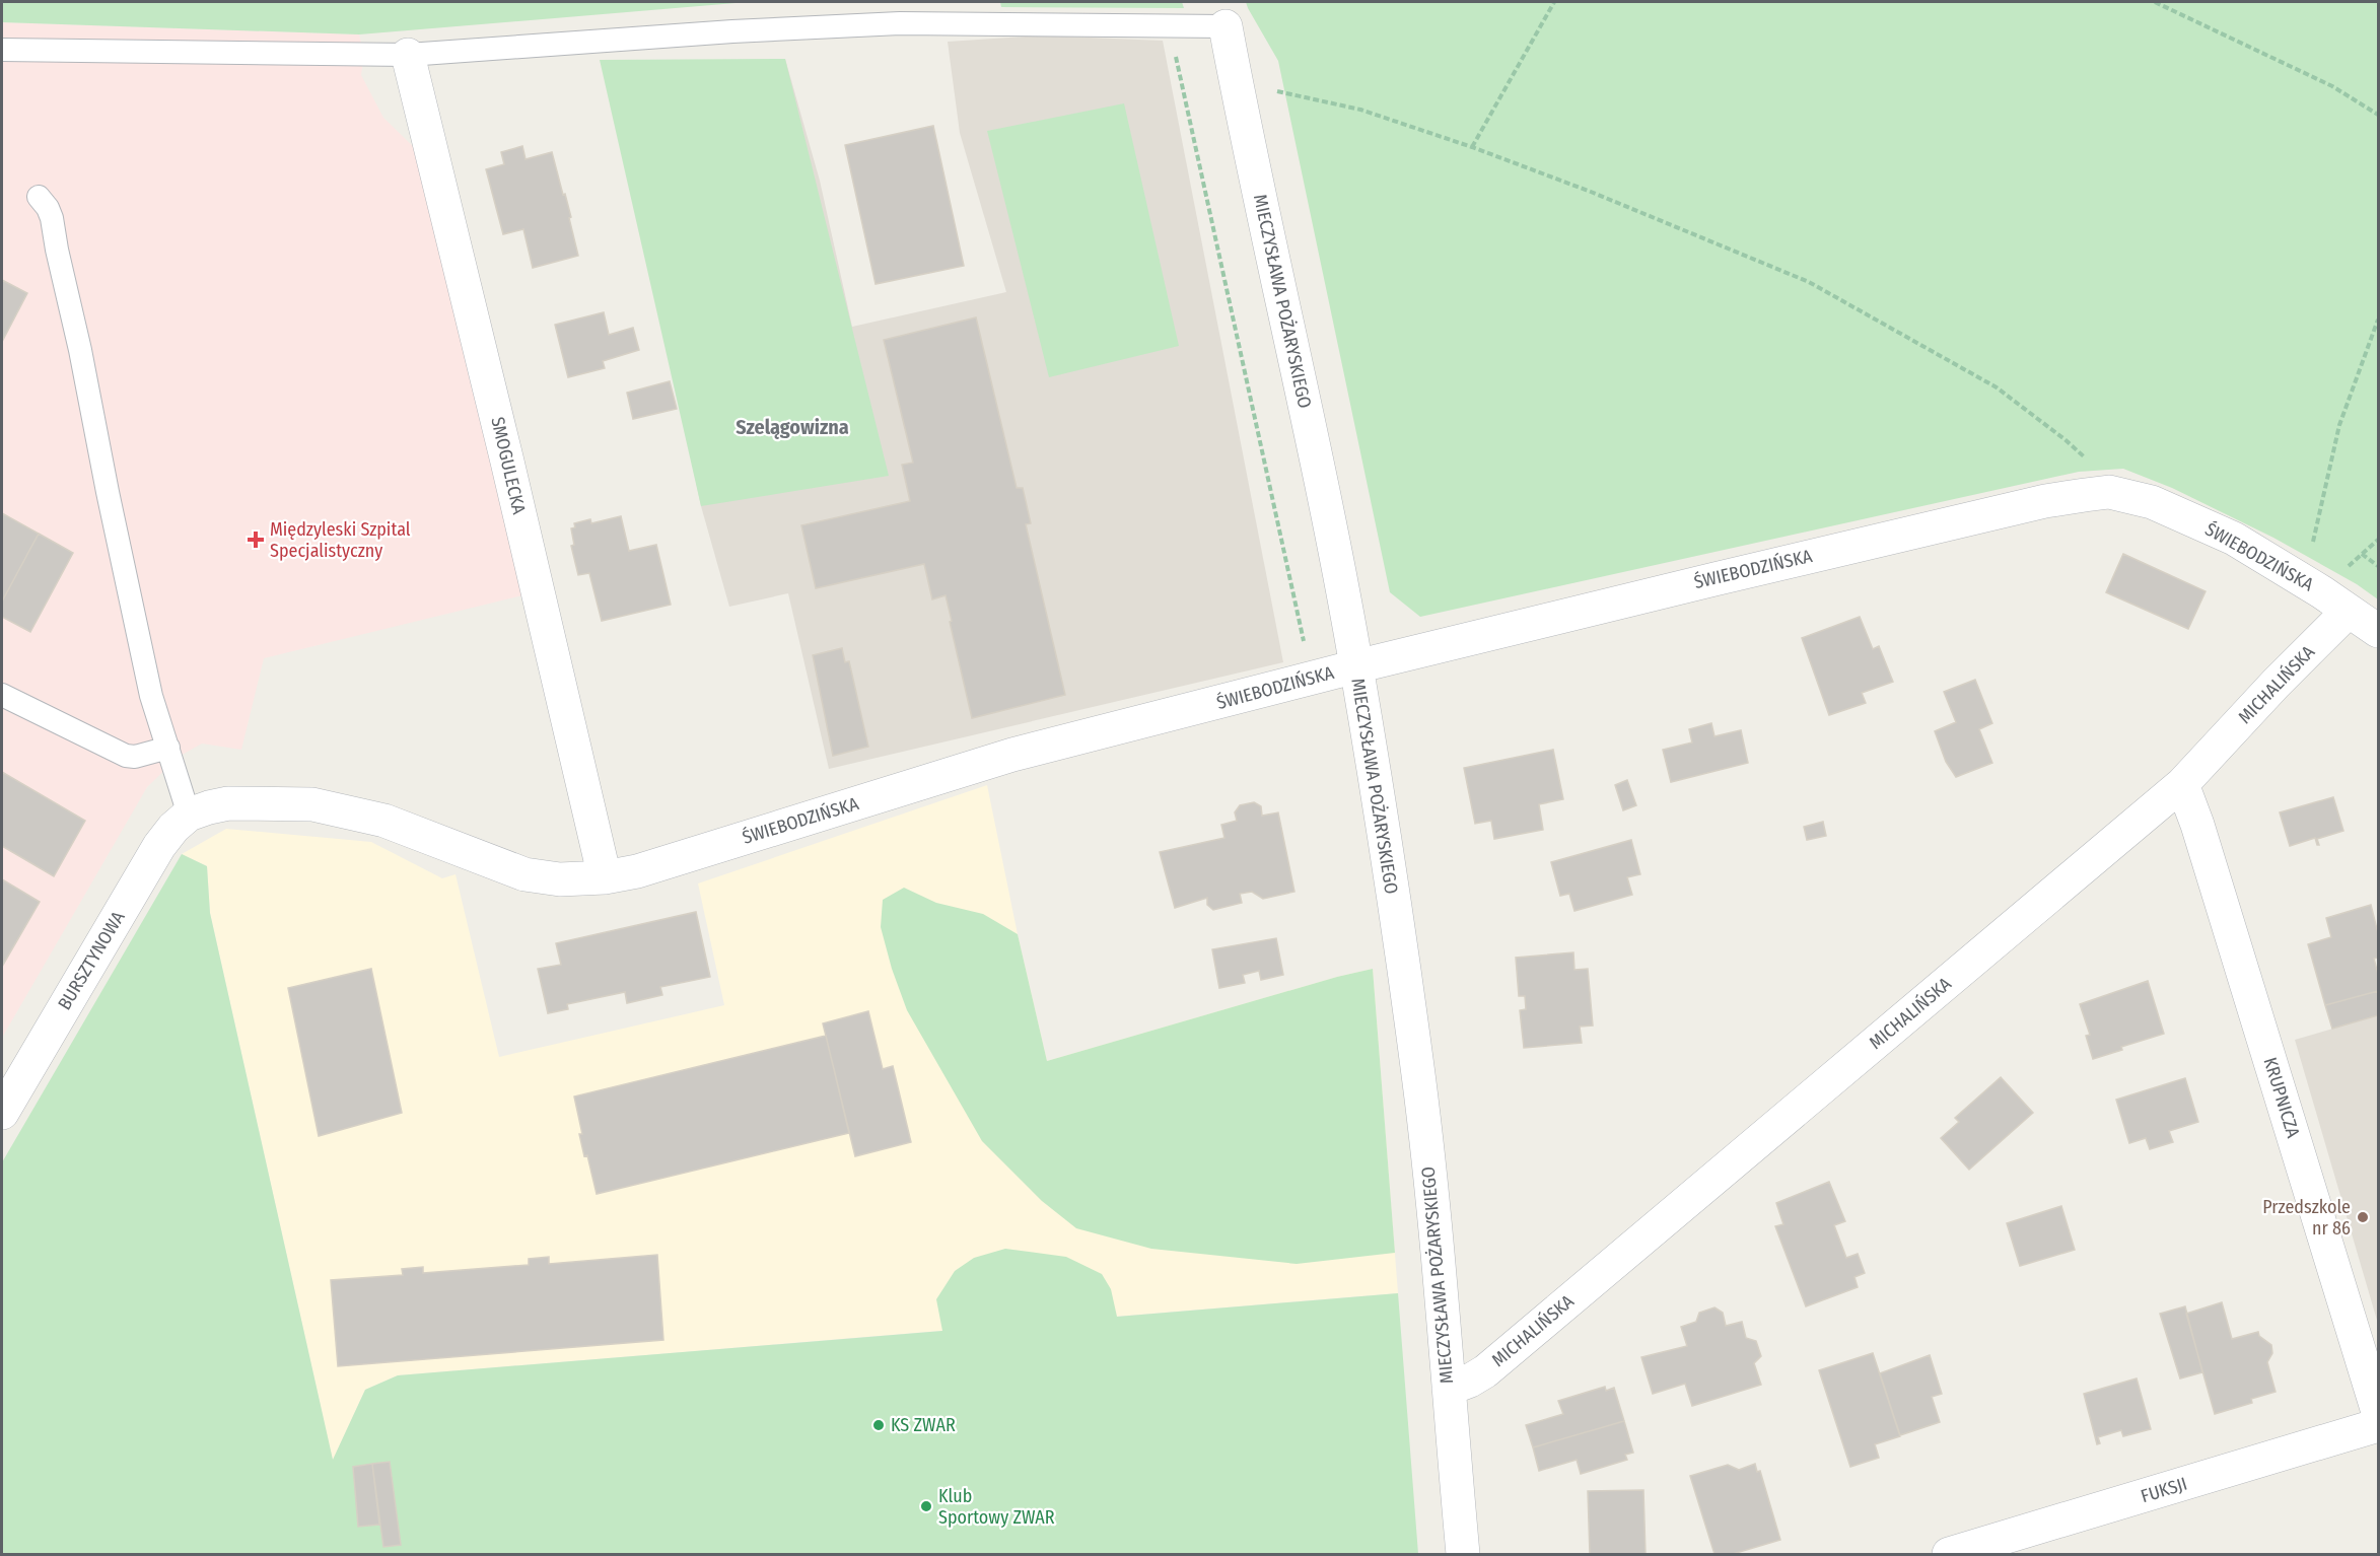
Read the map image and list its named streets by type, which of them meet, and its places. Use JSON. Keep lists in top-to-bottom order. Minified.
{"streets":{"street":["MIECZYSŁAWA POŻARYSKIEGO","SMOGULECKA","ŚWIEBODZIŃSKA","MICHALIŃSKA","BURSZTYNOWA","KRUPNICZA","FUKSJI"]},"crossings":[["MIECZYSŁAWA POŻARYSKIEGO","ŚWIEBODZIŃSKA"],["MIECZYSŁAWA POŻARYSKIEGO","MICHALIŃSKA"],["SMOGULECKA","ŚWIEBODZIŃSKA"],["ŚWIEBODZIŃSKA","MICHALIŃSKA"],["ŚWIEBODZIŃSKA","BURSZTYNOWA"],["MICHALIŃSKA","KRUPNICZA"]],"districts":["Szelągowizna"],"places":{"health":["Międzyleski Szpital Specjalistyczny"],"other":["Przedszkole nr 86","KS ZWAR","Klub Sportowy ZWAR"]}}
